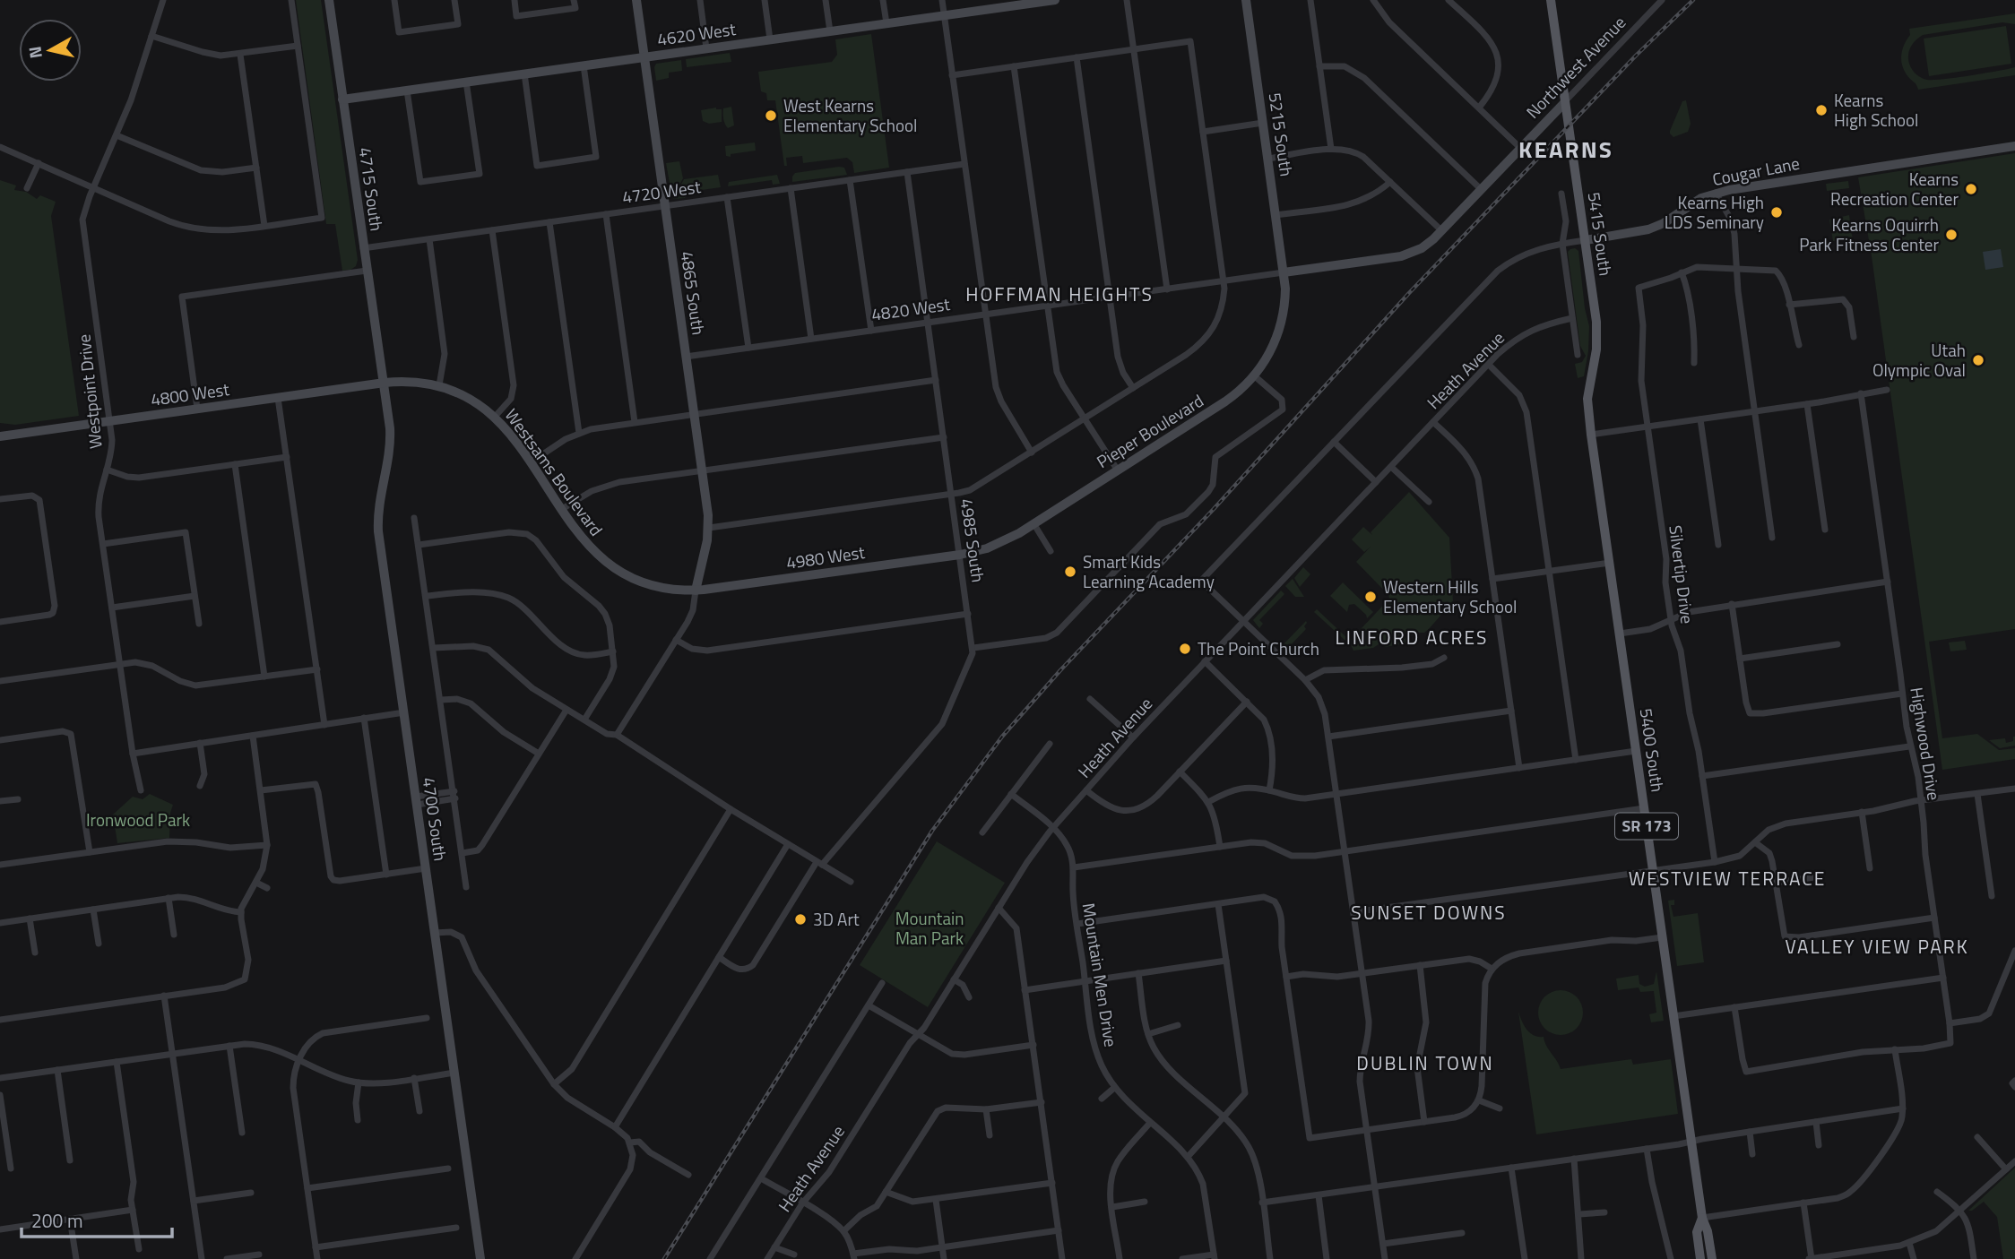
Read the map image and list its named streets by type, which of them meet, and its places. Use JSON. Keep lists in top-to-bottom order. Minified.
{"streets":{"main road":["5415 South","5400 South","SR 173"],"street":["4620 West","Northwest Avenue","5215 South","Cougar Lane","4715 South","4720 West","4865 South","4820 West","Heath Avenue","Westpoint Drive","4800 West","Pieper Boulevard","Westsams Boulevard","4985 South","4980 West","Silvertip Drive","Highwood Drive","4700 South","Mountain Men Drive"]},"crossings":[["4620 West","4715 South"],["4620 West","4865 South"],["Northwest Avenue","5415 South"],["Northwest Avenue","4820 West"],["5215 South","4820 West"],["5215 South","Pieper Boulevard"],["Cougar Lane","5415 South"],["4715 South","4720 West"],["4715 South","4800 West"],["4715 South","Westsams Boulevard"],["4715 South","4700 South"],["4720 West","4865 South"],["4720 West","4985 South"],["5415 South","5400 South"],["4865 South","4820 West"],["4865 South","Westsams Boulevard"],["4865 South","4980 West"],["4820 West","Pieper Boulevard"],["4820 West","4985 South"],["Heath Avenue","Mountain Men Drive"],["Westpoint Drive","4800 West"],["4800 West","Westsams Boulevard"],["4800 West","4700 South"],["Pieper Boulevard","4985 South"],["Pieper Boulevard","4980 West"],["Westsams Boulevard","4980 West"],["Westsams Boulevard","4700 South"],["4985 South","4980 West"]],"districts":["KEARNS","HOFFMAN HEIGHTS","LINFORD ACRES","WESTVIEW TERRACE","SUNSET DOWNS","VALLEY VIEW PARK","DUBLIN TOWN"],"parks":["Ironwood Park","Mountain Man Park"],"places":["Kearns High School","West Kearns Elementary School","Kearns Recreation Center","Kearns High LDS Seminary","Kearns Oquirrh Park Fitness Center","Utah Olympic Oval","Smart Kids Learning Academy","Western Hills Elementary School","The Point Church","3D Art"],"scale_bar":"200 m","north":"left"}
